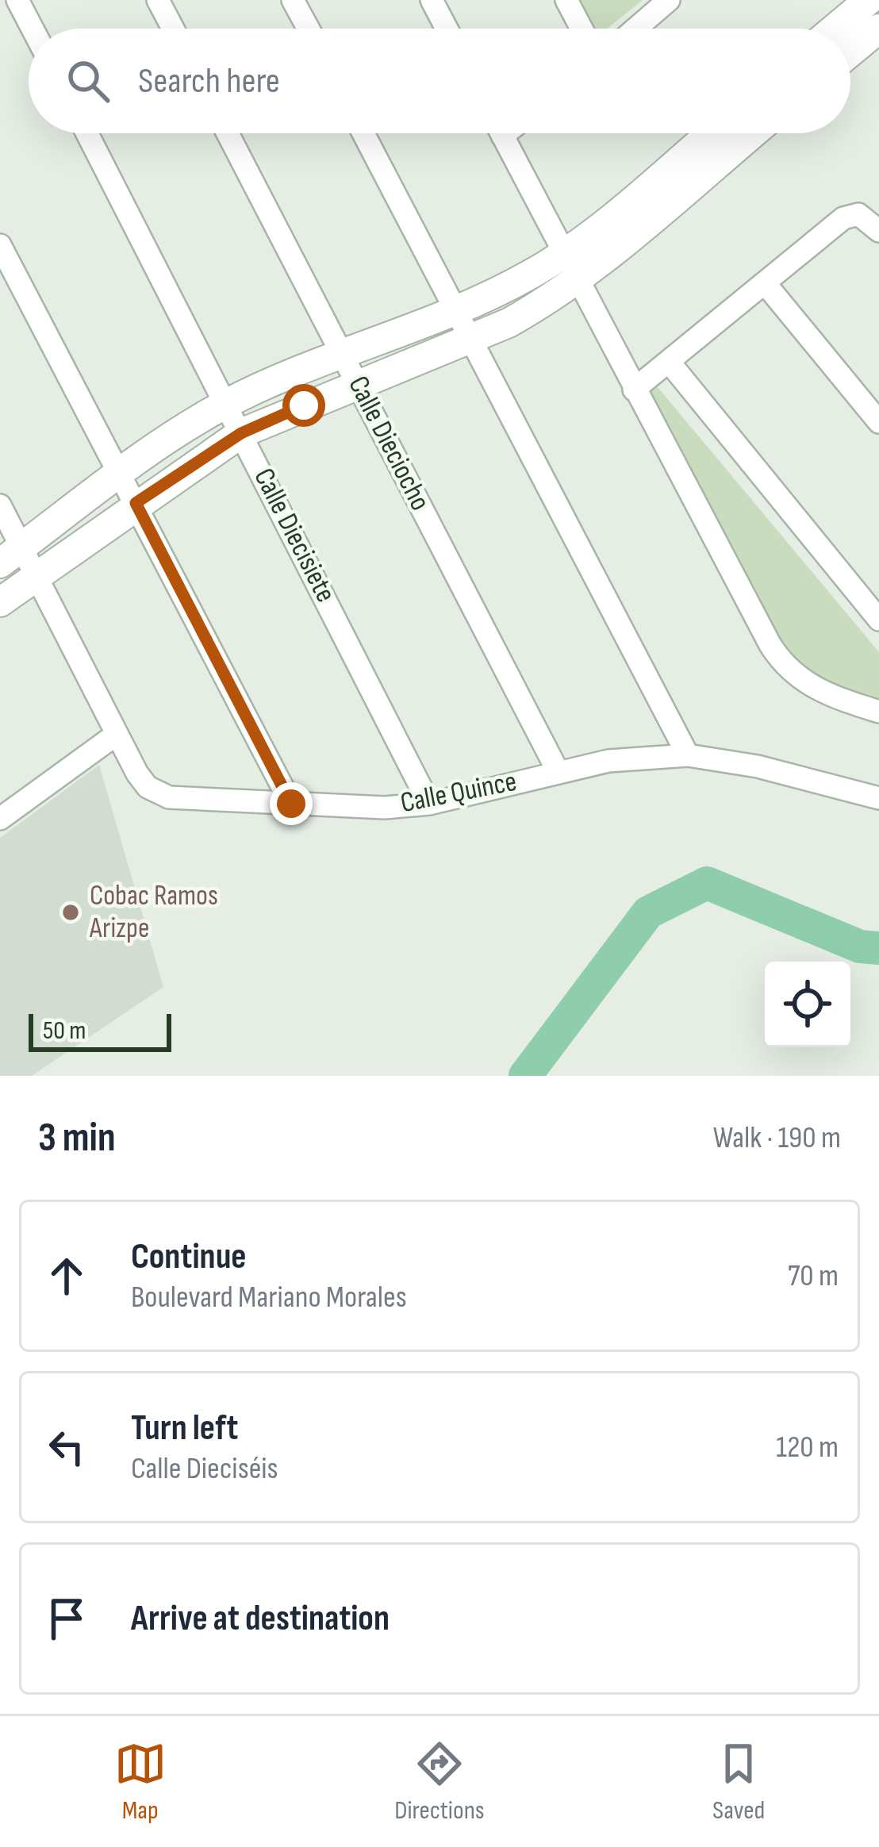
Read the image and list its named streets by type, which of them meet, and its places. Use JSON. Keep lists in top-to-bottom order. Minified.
{"streets":{"street":["Calle Dieciocho","Calle Diecisiete","Calle Quince"]},"crossings":[["Calle Dieciocho","Calle Quince"],["Calle Diecisiete","Calle Quince"]],"places":["Cobac Ramos Arizpe"],"scale_bar":"50 m","page":{"search":"Search here","scale":"50 m","heading":["3 min","Walk · 190 m"],"list":[["Continue","Boulevard Mariano Morales","70 m"],["Turn left","Calle Dieciséis","120 m"],"Arrive at destination"],"nav":["Map","Directions","Saved"]}}
